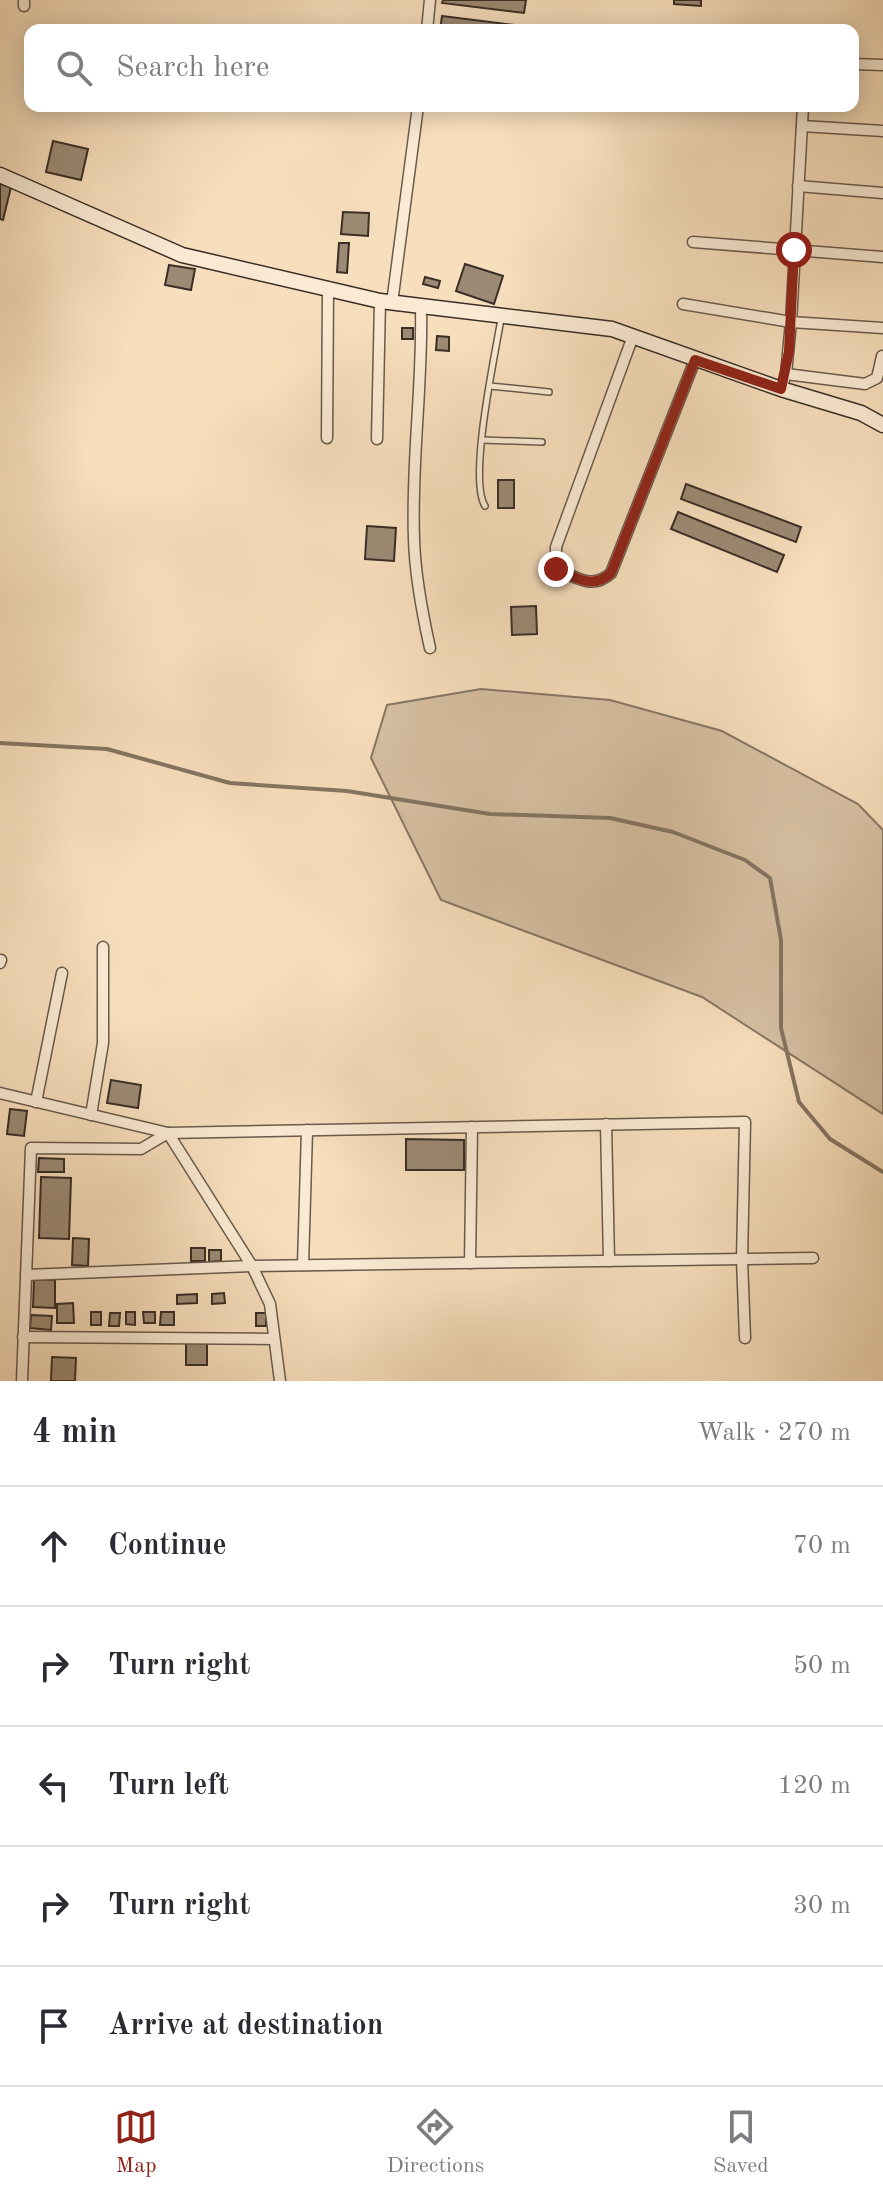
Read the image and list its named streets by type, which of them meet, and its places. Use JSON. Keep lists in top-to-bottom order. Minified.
{"page":{"search":"Search here","heading":["4 min","Walk · 270 m"],"list":[["Continue","70 m"],["Turn right","50 m"],["Turn left","120 m"],["Turn right","30 m"],"Arrive at destination"],"nav":["Map","Directions","Saved"]}}
